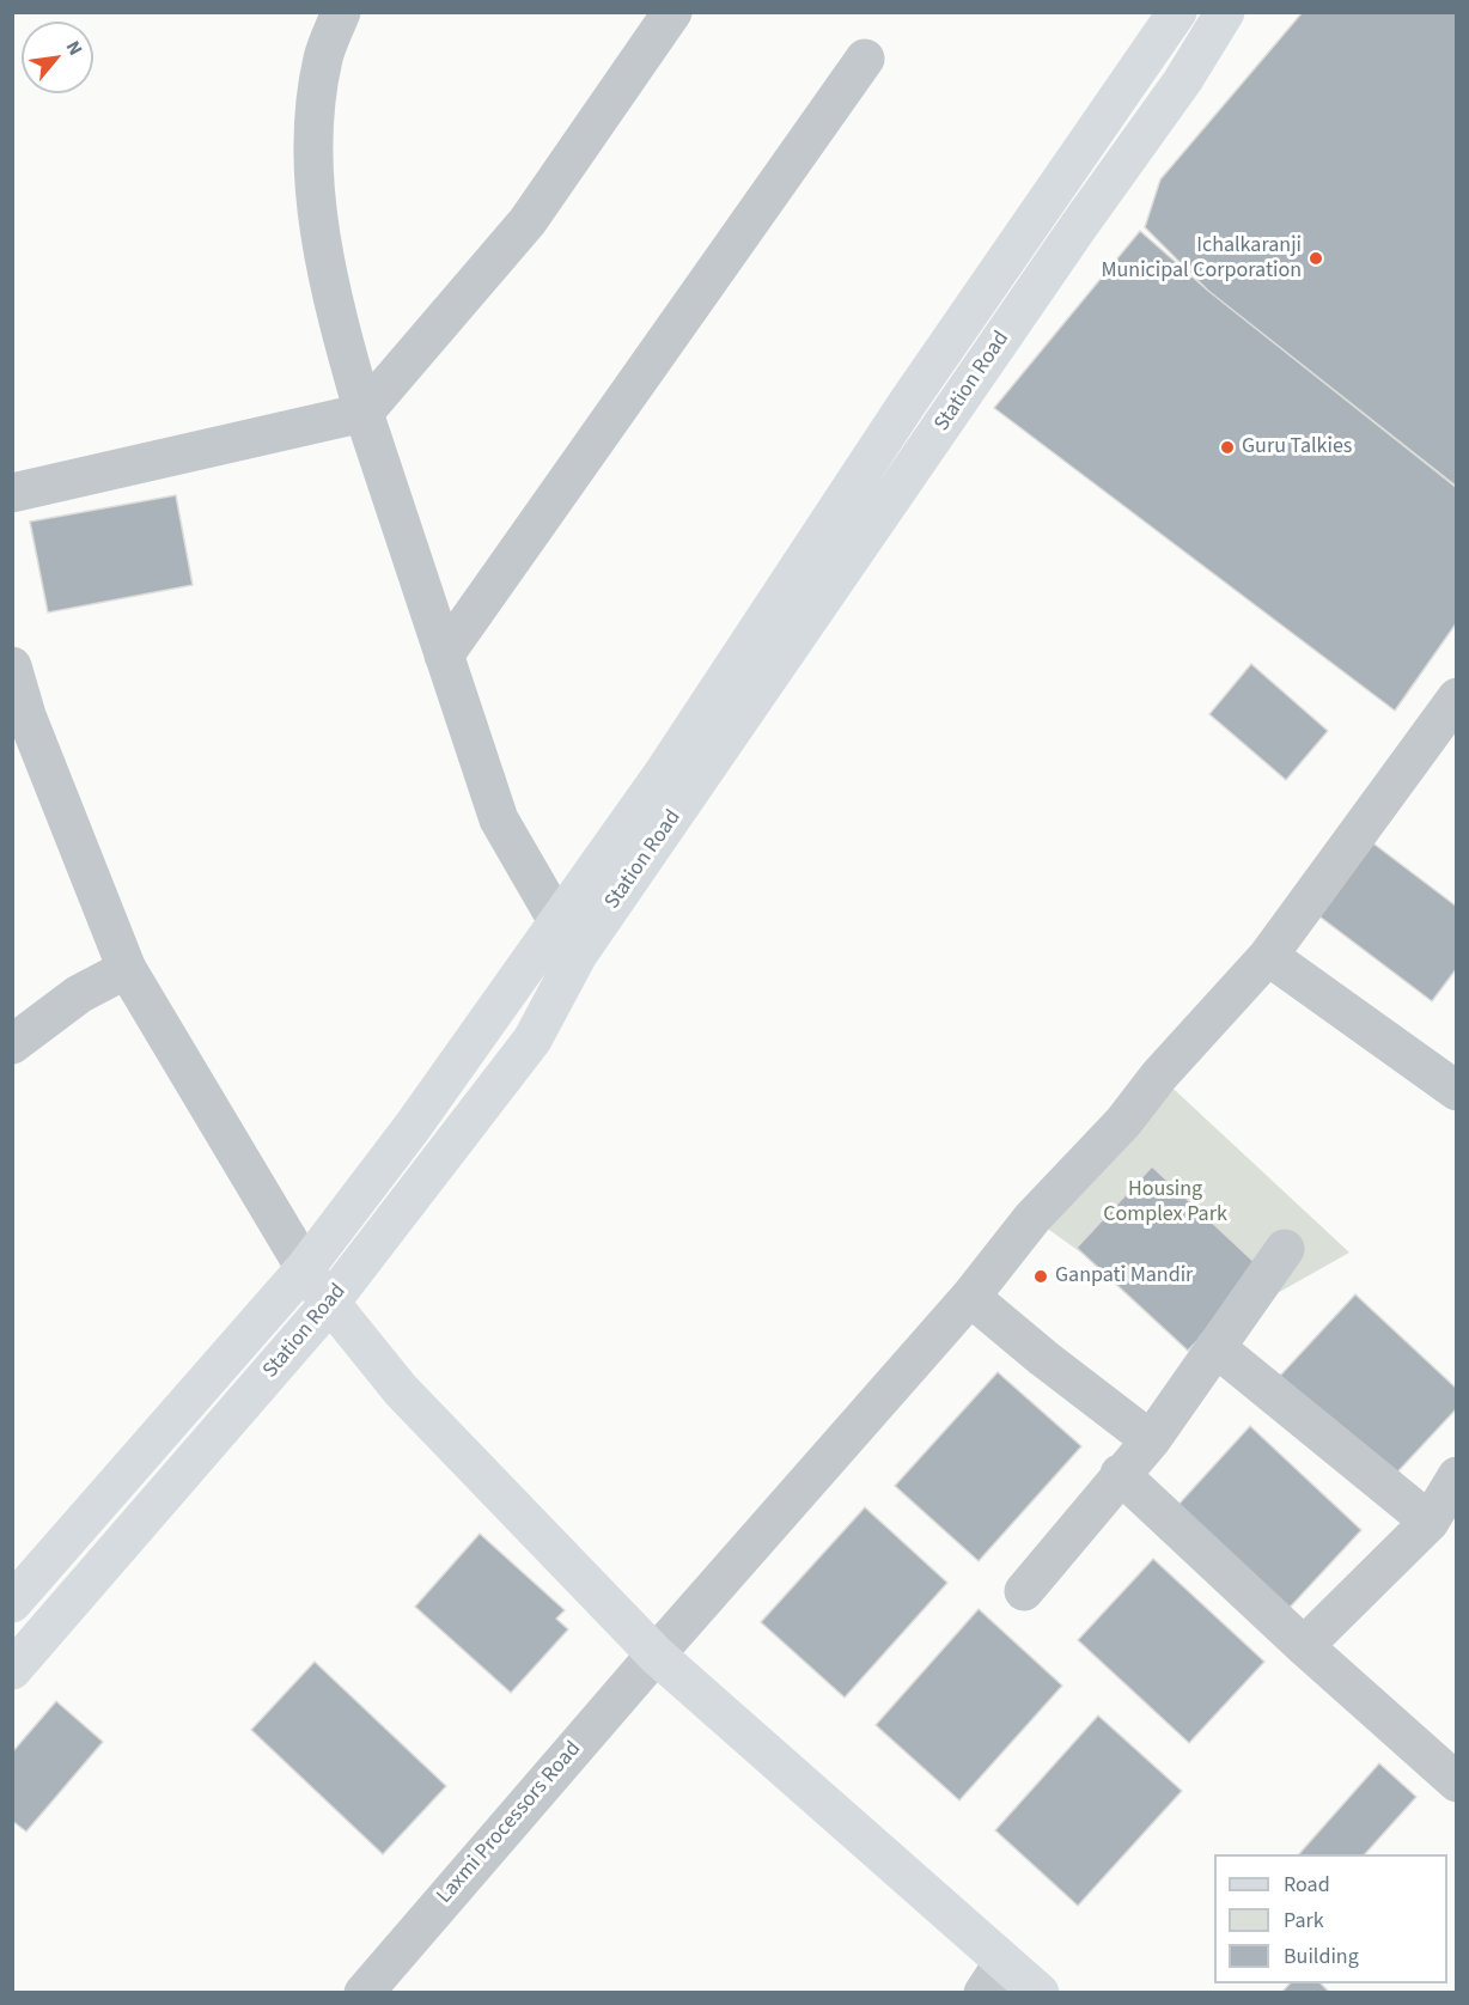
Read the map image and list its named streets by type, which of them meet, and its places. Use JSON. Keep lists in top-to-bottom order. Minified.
{"streets":{"main road":["Station Road"],"street":["Laxmi Processors Road"]},"parks":["Housing Complex Park"],"places":["Ichalkaranji Municipal Corporation","Guru Talkies","Ganpati Mandir"],"legend":["Road","Park","Building"],"north":"top right"}
